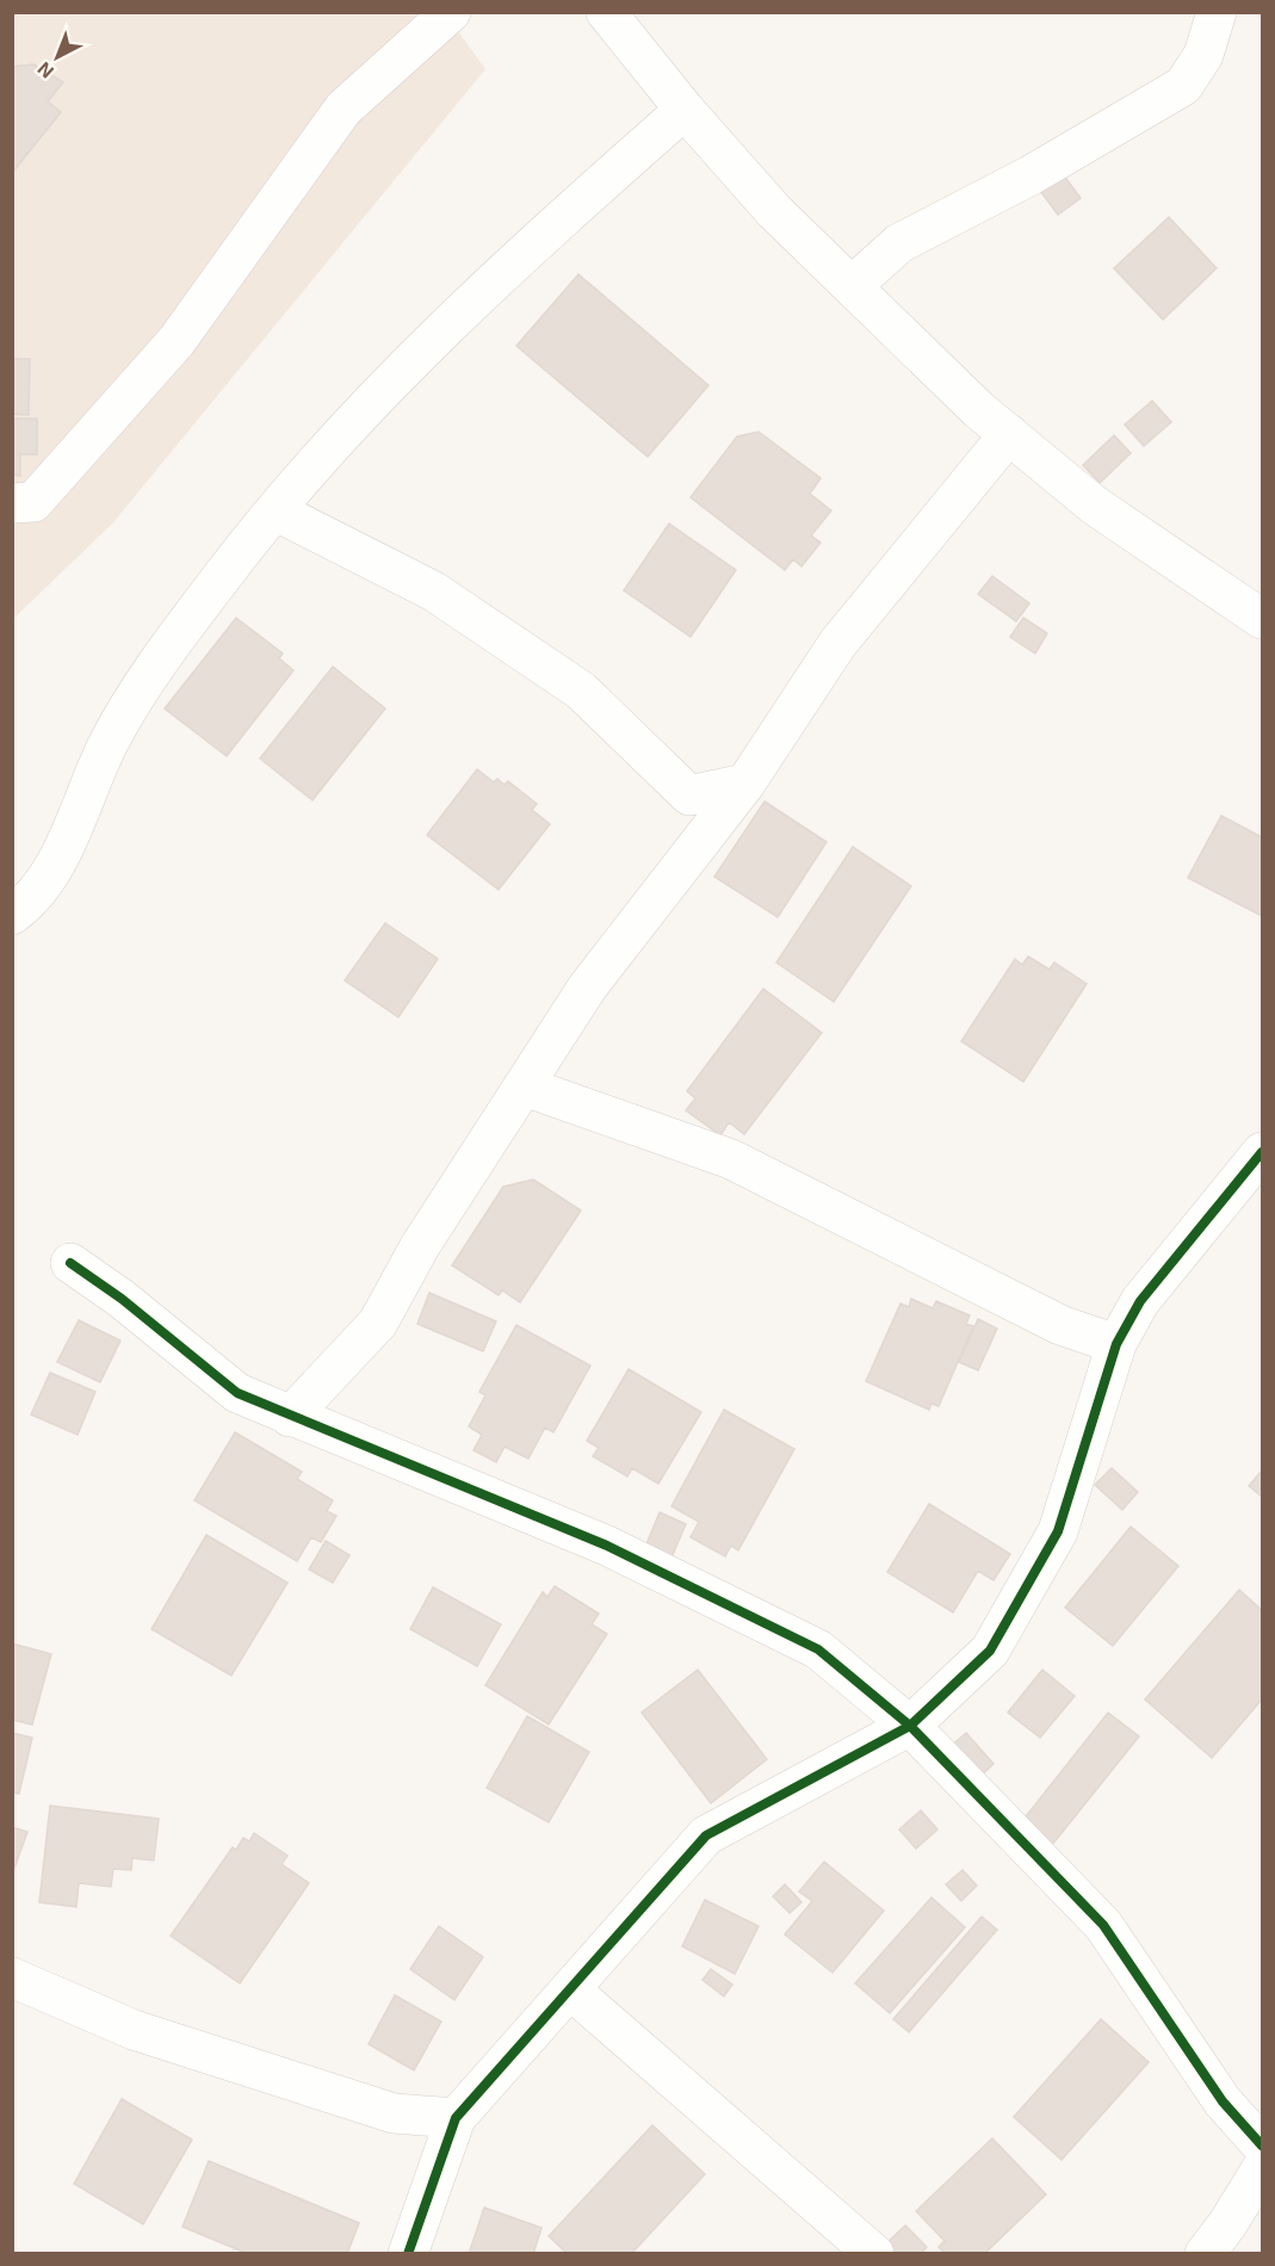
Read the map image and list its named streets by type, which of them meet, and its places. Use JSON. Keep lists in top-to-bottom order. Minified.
{"north":"bottom left"}
